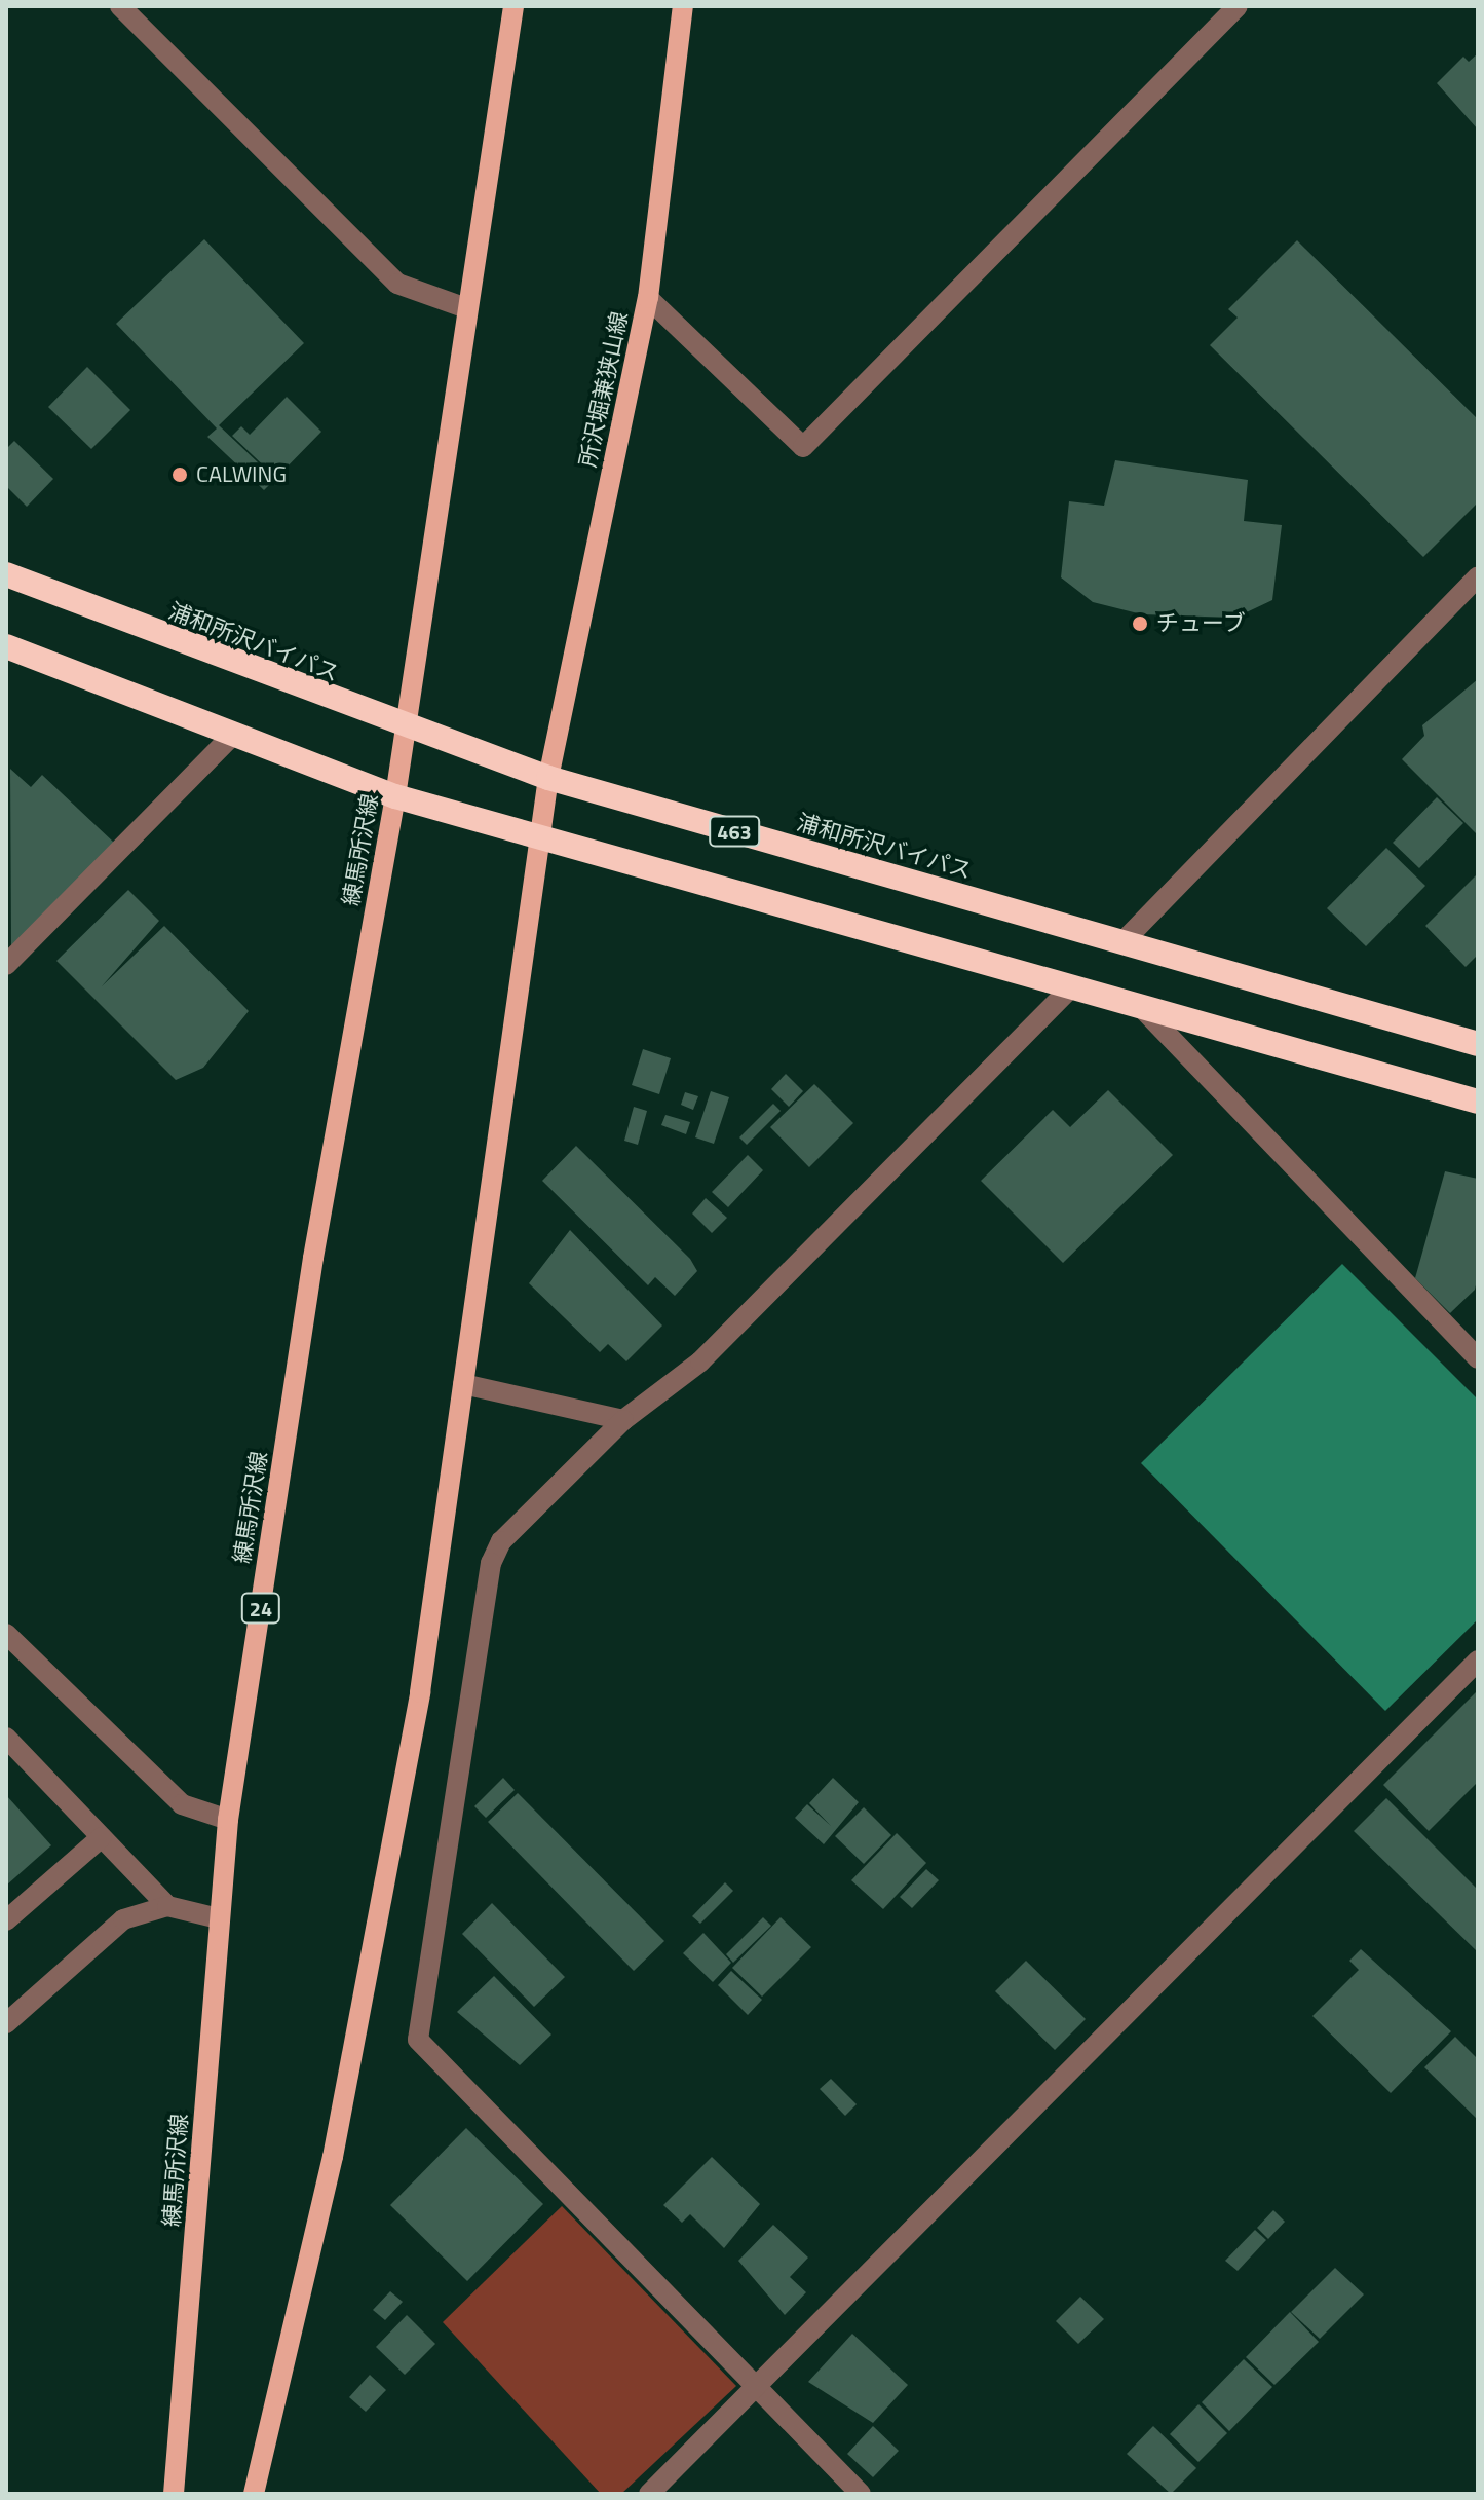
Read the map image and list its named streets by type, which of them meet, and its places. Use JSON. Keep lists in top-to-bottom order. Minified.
{"streets":{"highway":["浦和所沢バイパス","463"],"main road":["所沢堀兼狭山線","練馬所沢線","24"]},"crossings":[["所沢堀兼狭山線","浦和所沢バイパス"],["浦和所沢バイパス","練馬所沢線"]],"places":["CALWING","チューブ"]}
